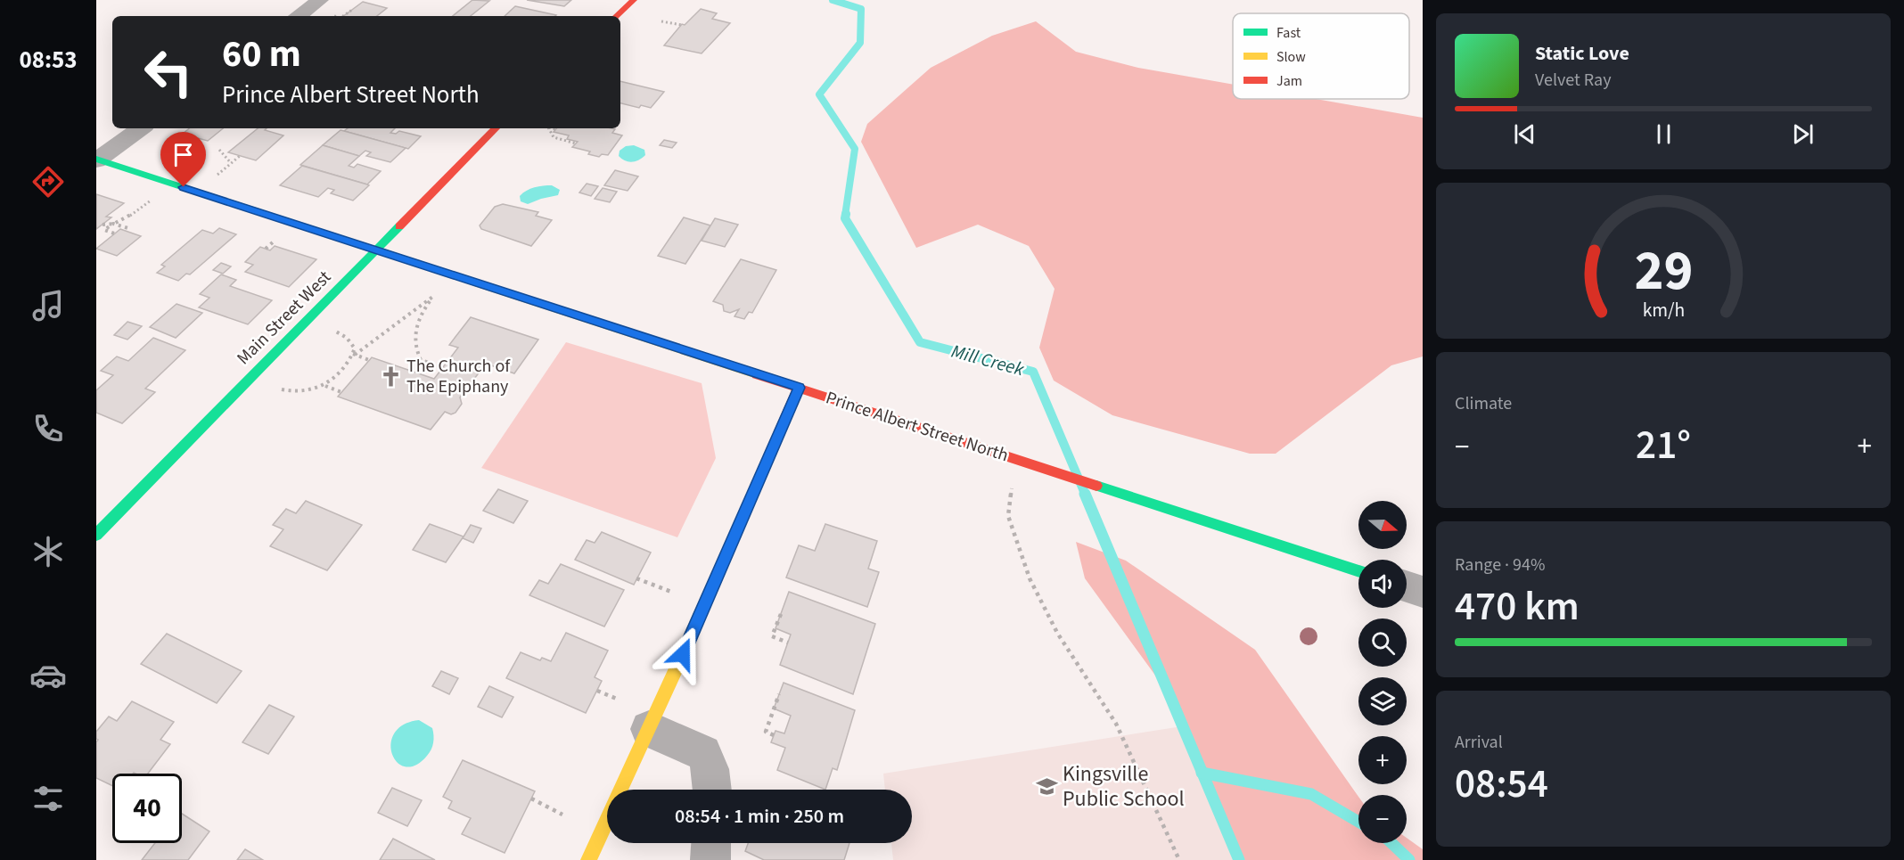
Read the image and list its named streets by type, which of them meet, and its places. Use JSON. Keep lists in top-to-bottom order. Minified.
{"streets":{"street":["Main Street West","Prince Albert Street North"]},"crossings":[["Main Street West","Prince Albert Street North"]],"water":["Mill Creek"],"places":{"church":["The Church of The Epiphany"],"school or university":["Kingsville Public School"]},"legend":["Fast","Slow","Jam"],"north":"right","page":{"tabs":"08:53","turn":["60 m","Prince Albert Street North"],"song":["Static Love","Velvet Ray"],"tile":["Climate",["Range · 94%","470 km"],["Arrival","08:54"]],"heat":["−","21°","+"],"map_buttons":["+","−"],"limit":"40","trip":"08:54 · 1 min · 250 m","gauge":["29","km/h"]}}
